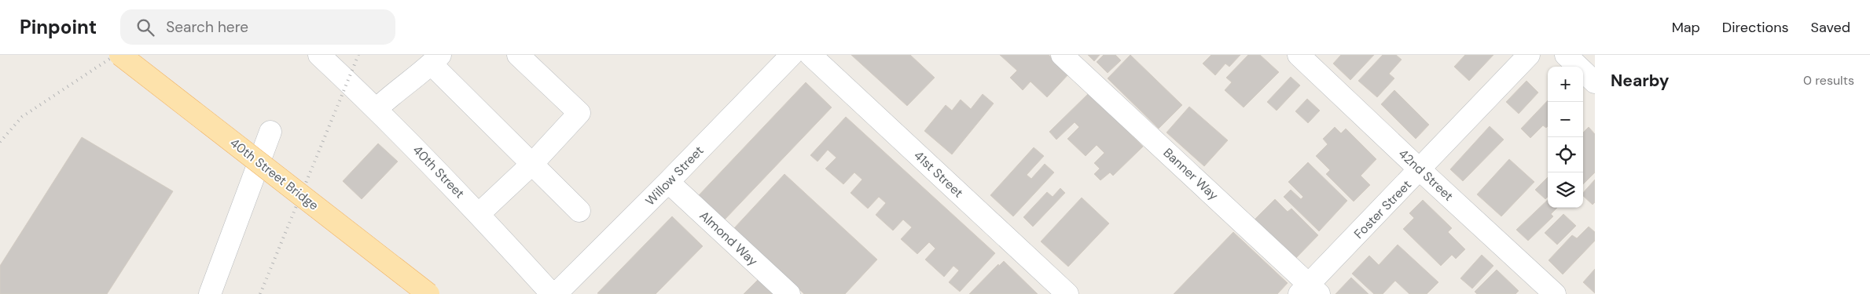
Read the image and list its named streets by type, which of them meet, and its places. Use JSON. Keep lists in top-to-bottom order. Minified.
{"streets":{"main road":["40th Street Bridge"],"street":["40th Street","41st Street","Banner Way","42nd Street","Willow Street","Foster Street","Almond Way"]},"crossings":[["Banner Way","Foster Street"],["42nd Street","Foster Street"],["Willow Street","Almond Way"]],"page":{"header":"Pinpoint","search":"Search here","nav":["Map","Directions","Saved"],"heading":["Nearby","0 results"],"map_buttons":["+","−"]}}
